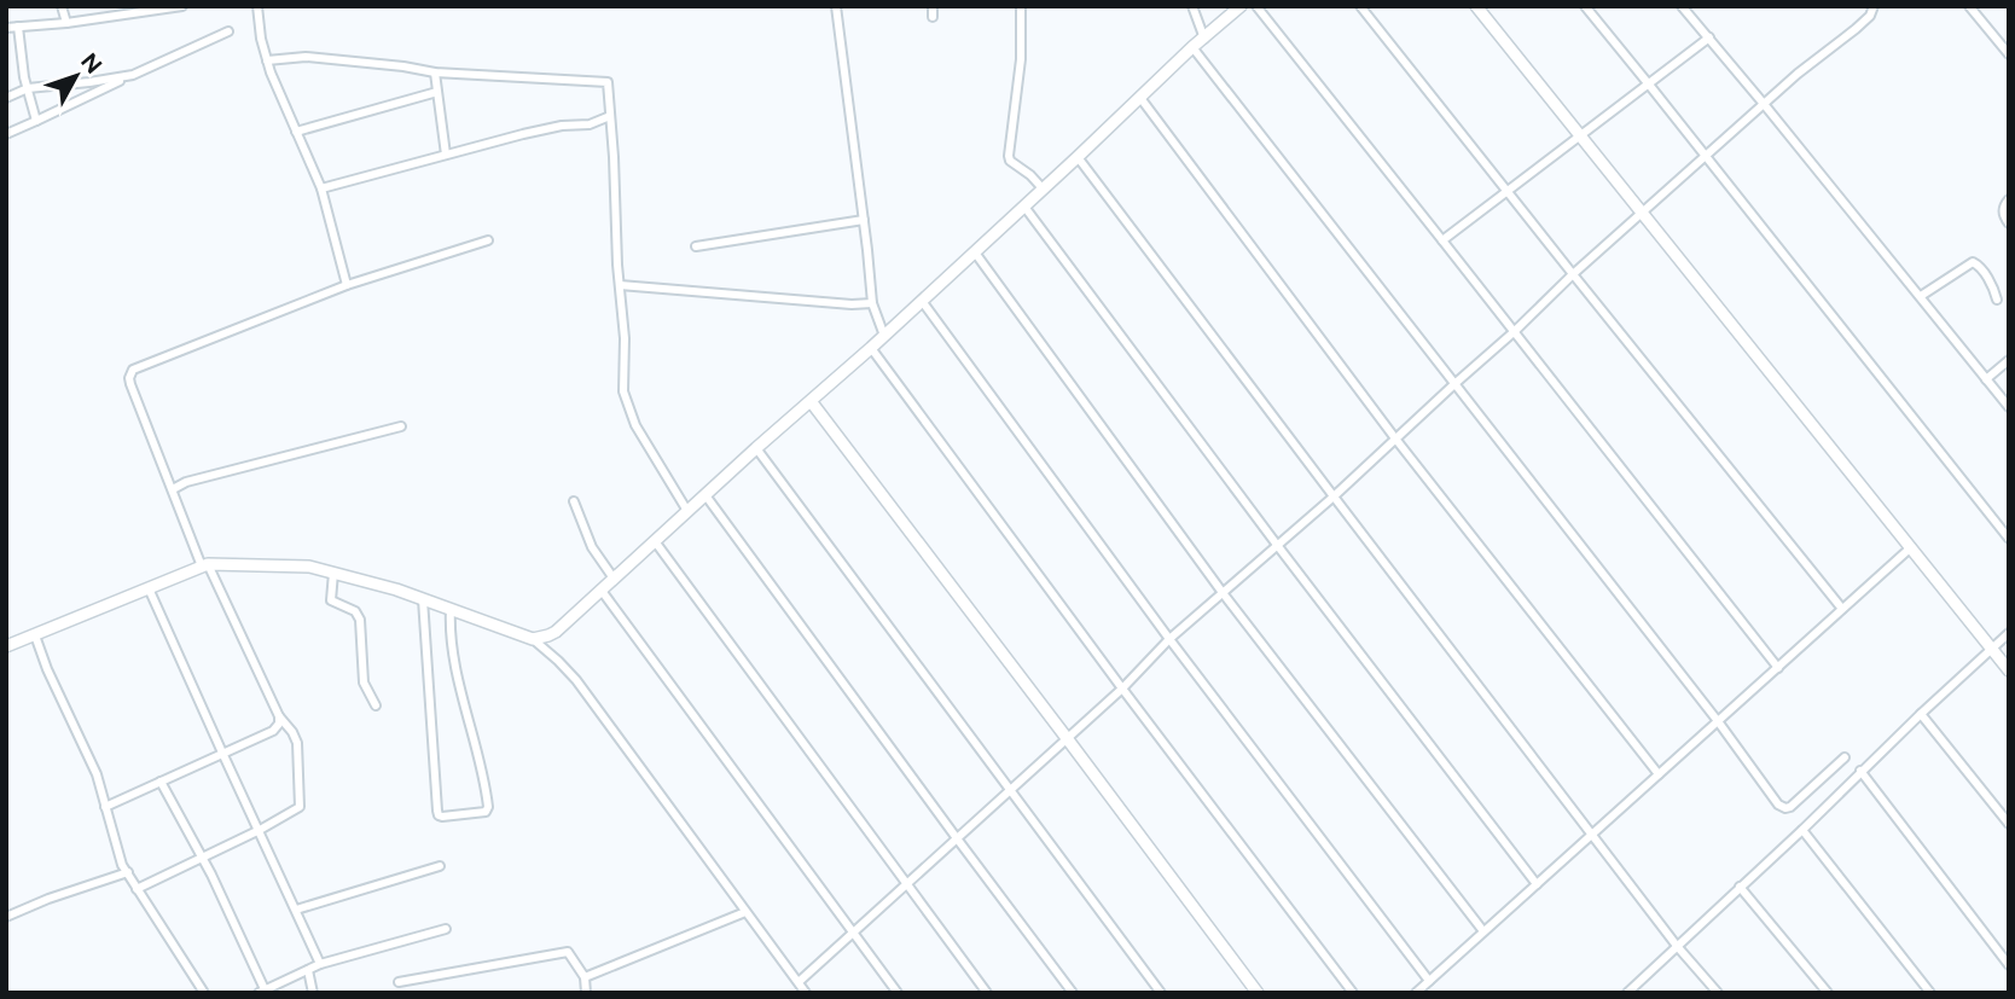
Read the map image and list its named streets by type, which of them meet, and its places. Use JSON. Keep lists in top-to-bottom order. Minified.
{"north":"top right"}
